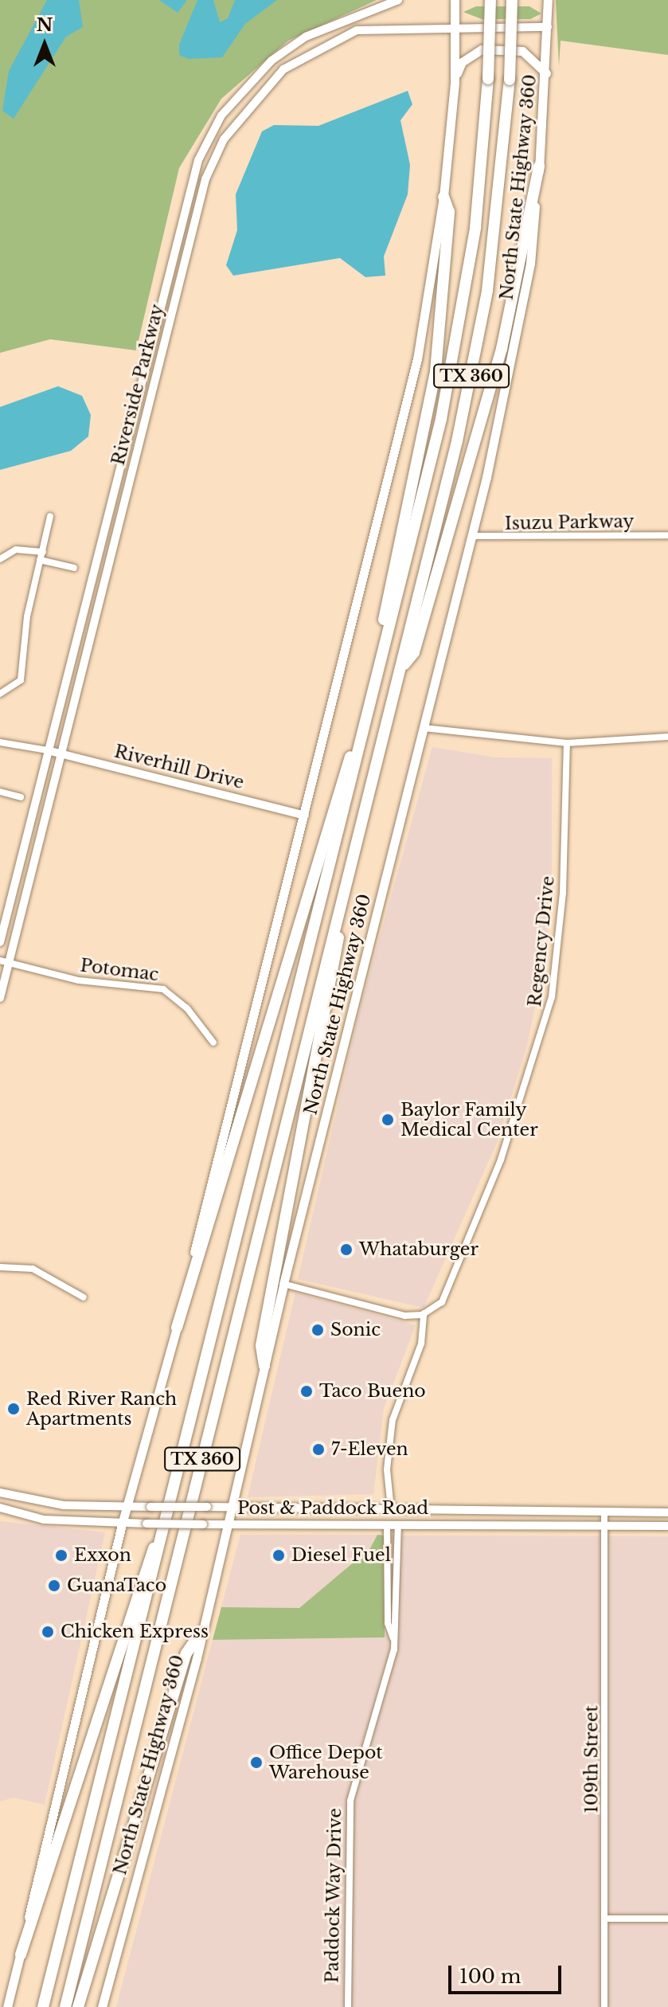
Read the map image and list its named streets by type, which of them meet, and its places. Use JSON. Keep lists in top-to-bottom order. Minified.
{"streets":{"highway":["TX 360"],"main road":["North State Highway 360"],"street":["Riverside Parkway","Isuzu Parkway","Riverhill Drive","Regency Drive","Potomac","Post & Paddock Road","109th Street","Paddock Way Drive"]},"crossings":[["North State Highway 360","Riverside Parkway"],["North State Highway 360","Isuzu Parkway"],["North State Highway 360","Post & Paddock Road"],["Riverside Parkway","Riverhill Drive"],["Riverside Parkway","Potomac"],["Regency Drive","Paddock Way Drive"],["Post & Paddock Road","109th Street"],["Post & Paddock Road","Paddock Way Drive"]],"places":["Baylor Family Medical Center","Whataburger","Sonic","Taco Bueno","Red River Ranch Apartments","7-Eleven","Exxon","Diesel Fuel","GuanaTaco","Chicken Express","Office Depot Warehouse"],"scale_bar":"100 m","north":"top"}
